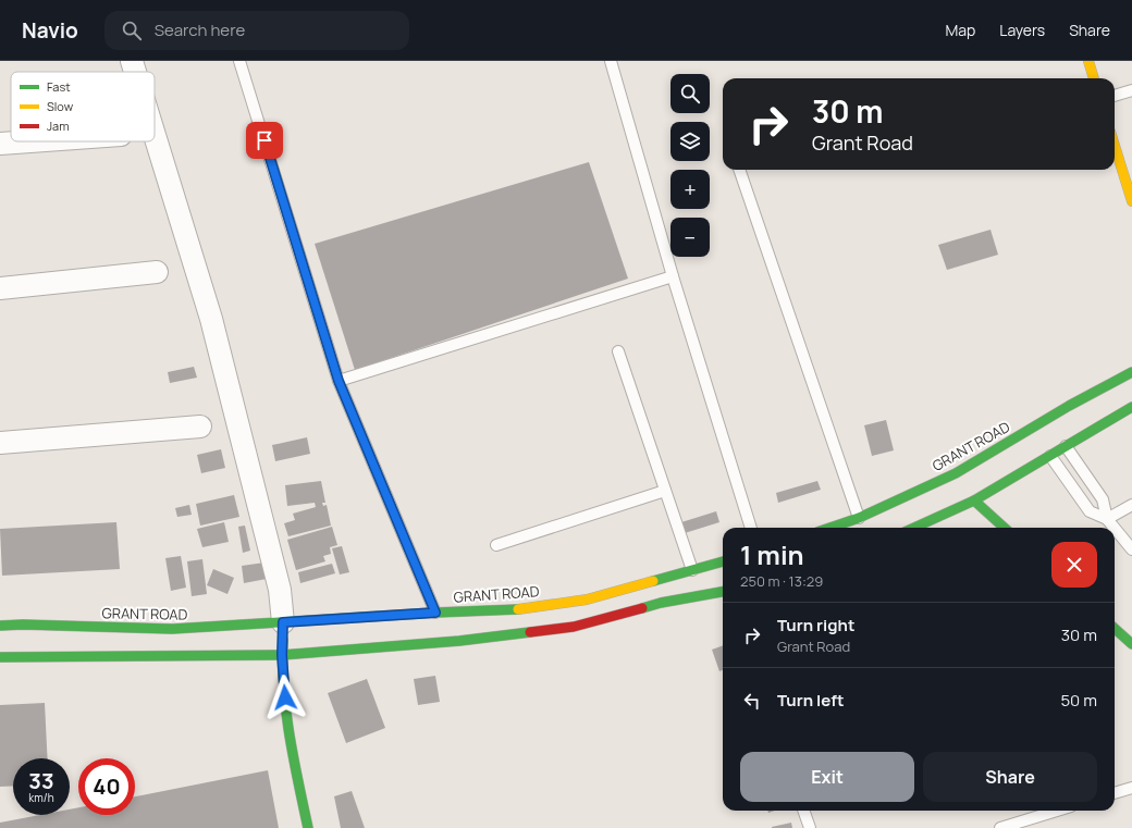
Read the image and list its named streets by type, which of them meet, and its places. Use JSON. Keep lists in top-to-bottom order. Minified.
{"streets":{"main road":["GRANT ROAD"]},"legend":["Fast","Slow","Jam"],"page":{"header":"Navio","search":"Search here","nav":["Map","Layers","Share"],"map_buttons":["+","−"],"turn":["30 m","Grant Road"],"heading":["1 min","250 m · 13:29"],"list":[{"name":"Turn right","note":"Grant Road","value":"30 m"},{"name":"Turn left","value":"50 m"}],"buttons":["Exit","Share"],"speed":"33 km/h","limit":"40"}}
